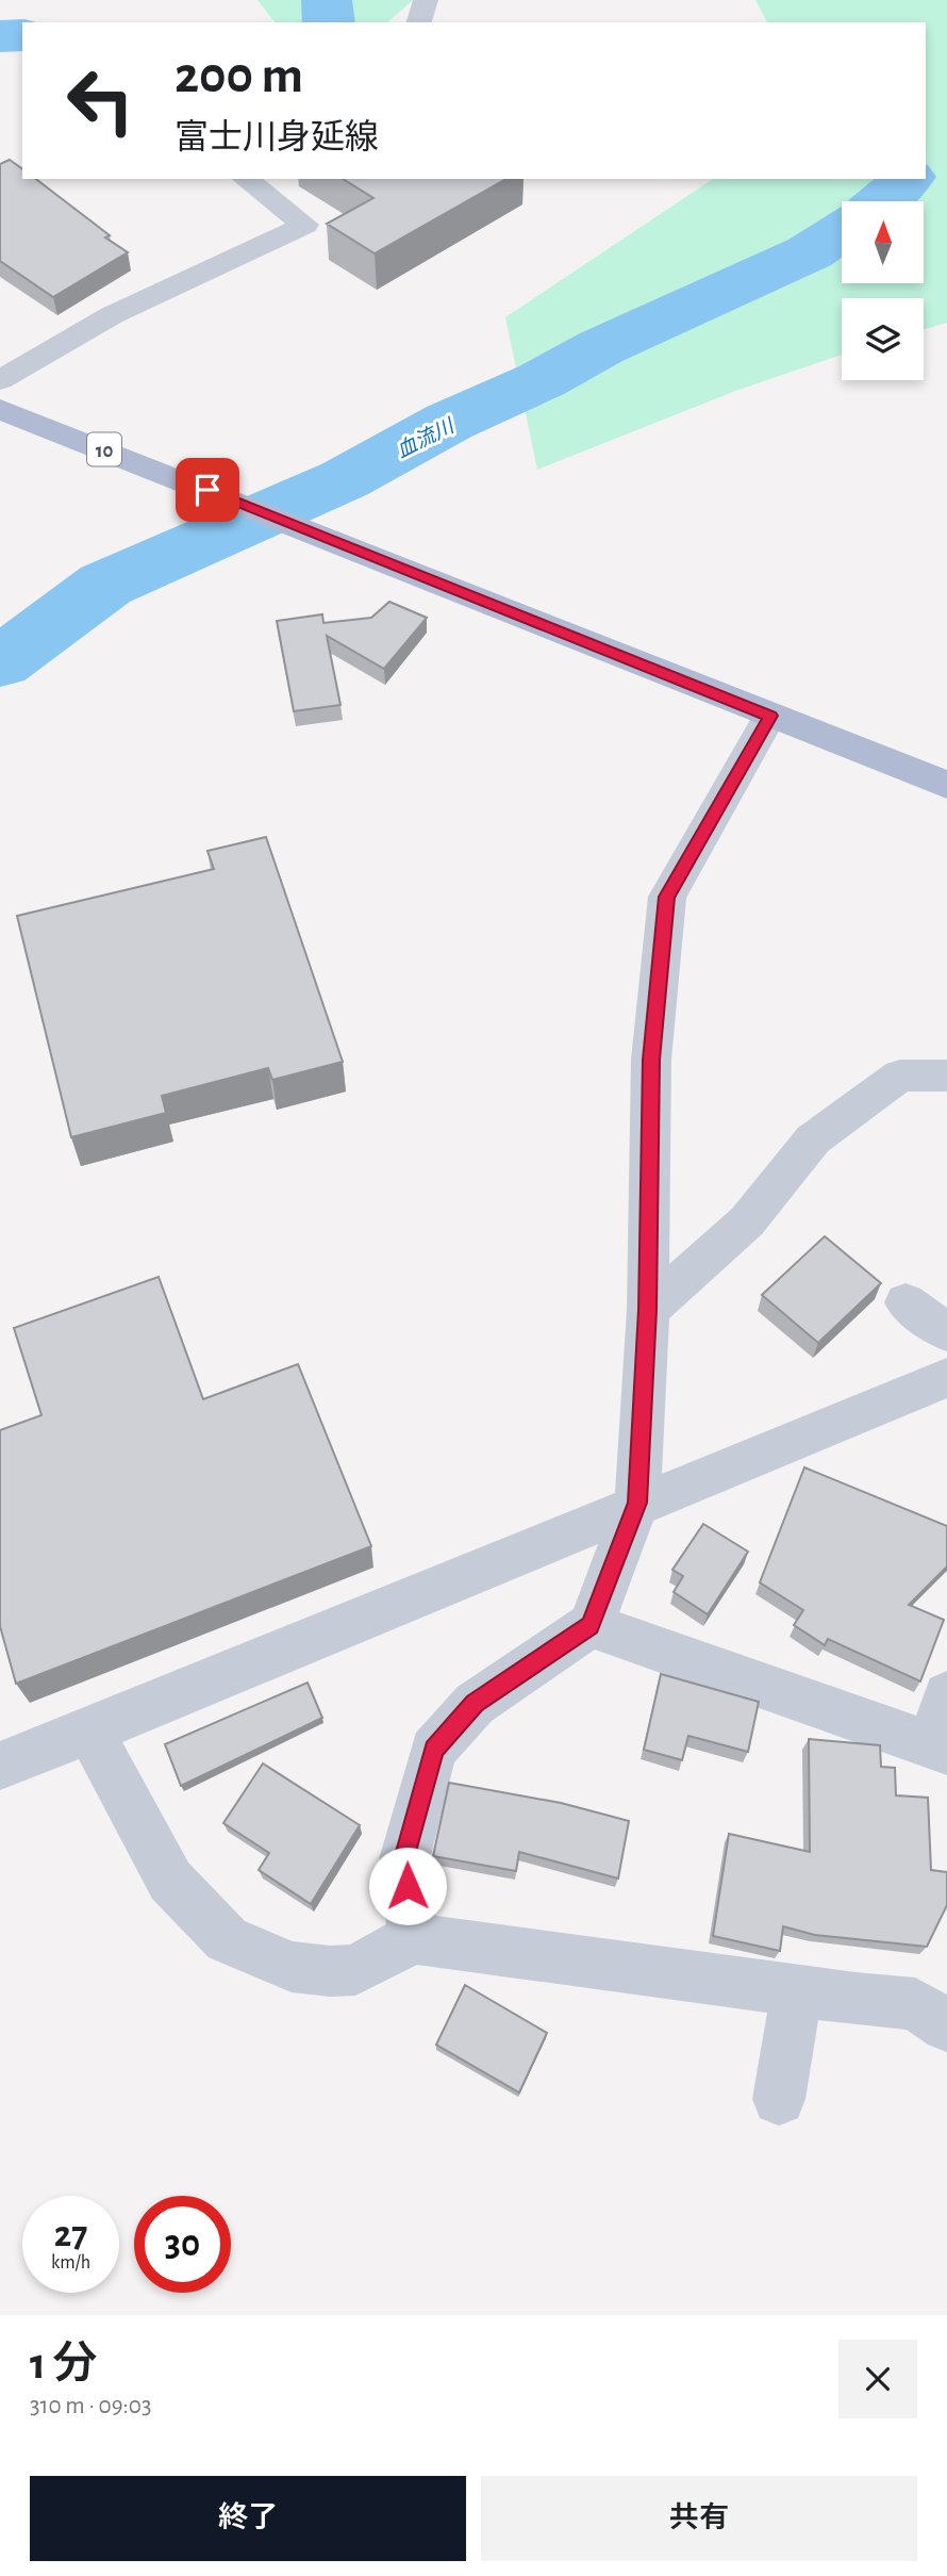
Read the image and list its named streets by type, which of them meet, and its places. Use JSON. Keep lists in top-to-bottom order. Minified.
{"streets":{"main road":["10"]},"water":["血流川"],"north":"top","page":{"turn":["200 m","富士川身延線"],"speed":"27 km/h","limit":"30","heading":["1 分","310 m · 09:03"],"buttons":["終了","共有"]}}
